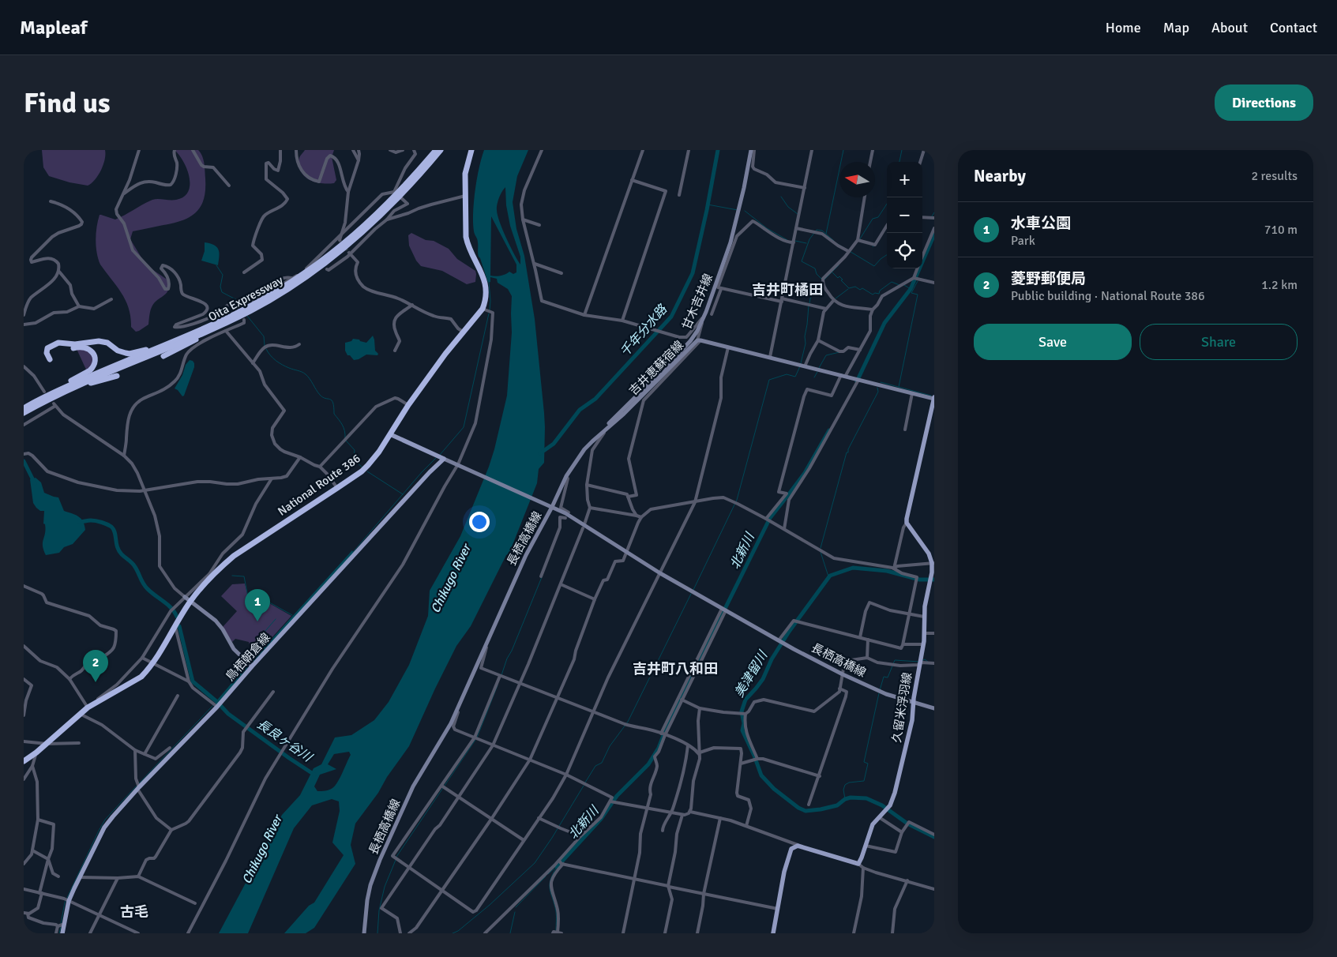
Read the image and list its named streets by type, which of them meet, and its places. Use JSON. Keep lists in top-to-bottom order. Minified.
{"streets":{"highway":["Oita Expressway","National Route 386"],"main road":["甘木吉井線","吉井恵蘇宿線","長栖高橋線","鳥栖朝倉線","久留米浮羽線"]},"crossings":[["甘木吉井線","吉井恵蘇宿線"],["吉井恵蘇宿線","長栖高橋線"],["長栖高橋線","久留米浮羽線"]],"districts":["吉井町橘田","吉井町八和田","古毛"],"water":["千年分水路","北新川","Chikugo River","美津留川","長良ヶ谷川"],"north":"left","page":{"header":"Mapleaf","nav":["Home","Map","About","Contact"],"buttons":["Directions",["Save","Share"]],"title":"Find us","heading":["Nearby","2 results"],"map_buttons":["+","−"],"list":[{"mark":"1","name":"水車公園","note":"Park","value":"710 m"},{"mark":"2","name":"菱野郵便局","note":"Public building · National Route 386","value":"1.2 km"}],"pins":["1","2"]}}
